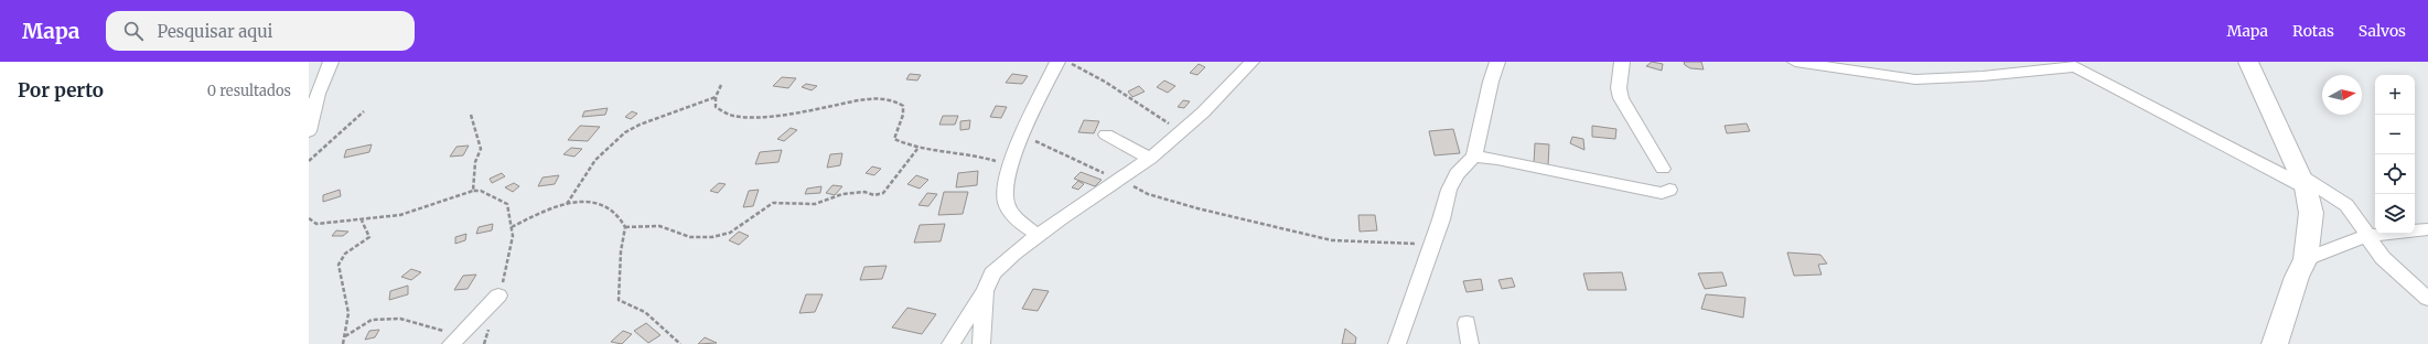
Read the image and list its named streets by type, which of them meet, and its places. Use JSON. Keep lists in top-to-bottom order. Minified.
{"north":"right","page":{"header":"Mapa","search":"Pesquisar aqui","nav":["Mapa","Rotas","Salvos"],"heading":["Por perto","0 resultados"],"map_buttons":["+","−"]}}
